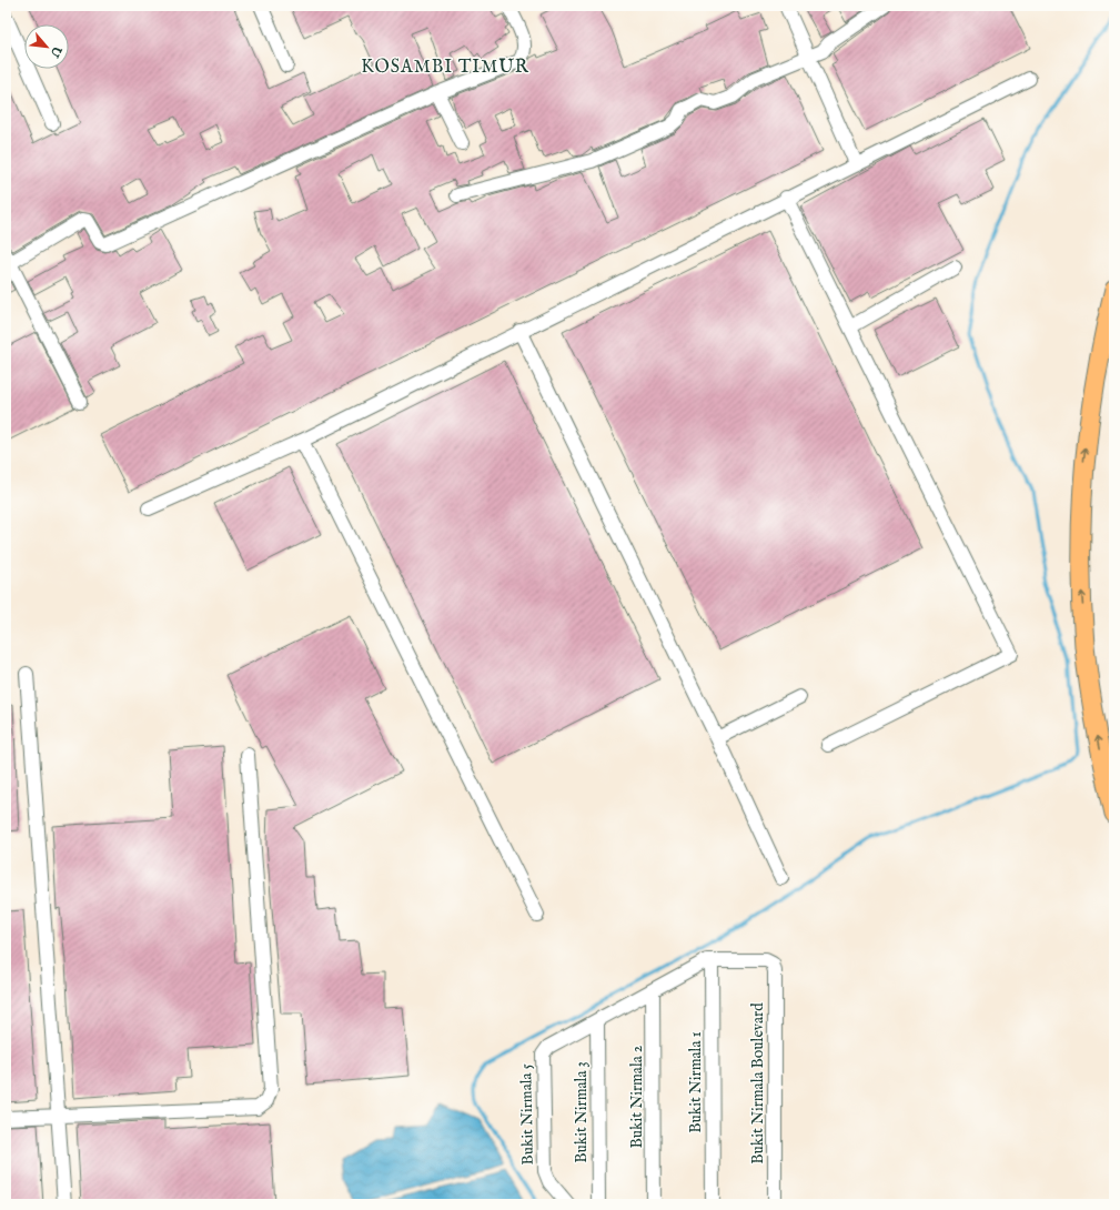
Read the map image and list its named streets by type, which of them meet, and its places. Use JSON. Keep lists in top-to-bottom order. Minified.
{"streets":{"street":["Bukit Nirmala 1","Bukit Nirmala Boulevard","Bukit Nirmala 2","Bukit Nirmala 3","Bukit Nirmala 5"]},"crossings":[["Bukit Nirmala 1","Bukit Nirmala Boulevard"],["Bukit Nirmala 3","Bukit Nirmala 5"]],"districts":["KOSAMBI TIMUR"],"north":"bottom right"}
